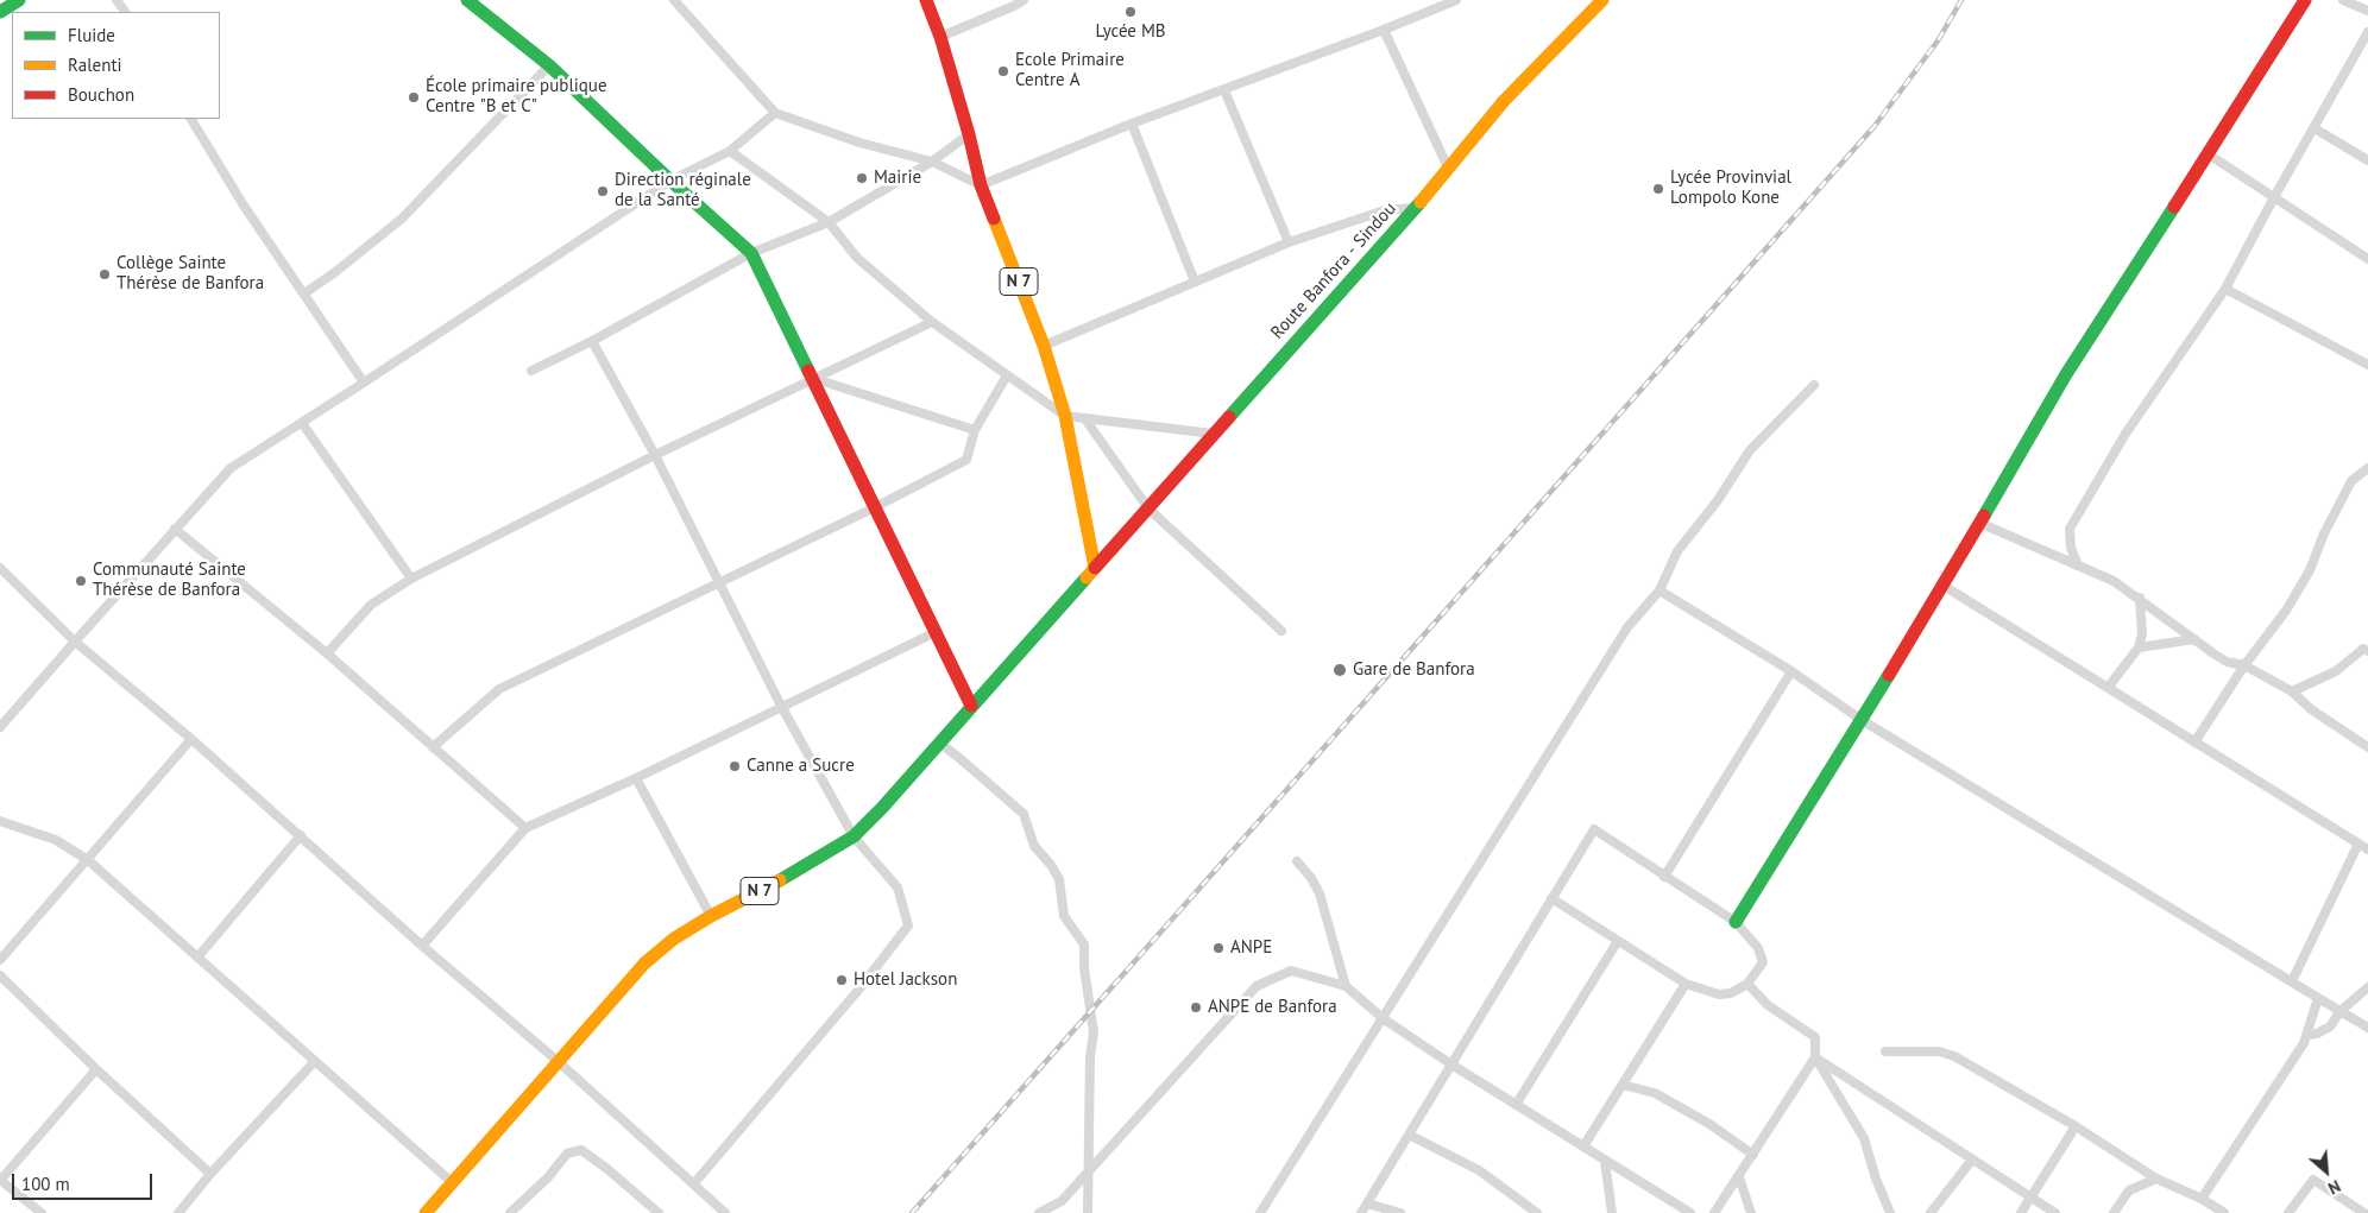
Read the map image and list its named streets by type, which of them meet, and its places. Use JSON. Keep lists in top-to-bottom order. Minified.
{"streets":{"main road":["Route Banfora - Sindou","N 7"]},"crossings":[["Route Banfora - Sindou","N 7"]],"places":["Lycée MB","Ecole Primaire Centre A","École primaire publique Centre \"B et C\"","Mairie","Lycée Provinvial Lompolo Kone","Direction réginale de la Santé","Collège Sainte Thérèse de Banfora","Communauté Sainte Thérèse de Banfora","Gare de Banfora","Canne a Sucre","ANPE","Hotel Jackson","ANPE de Banfora"],"legend":["Fluide","Ralenti","Bouchon"],"scale_bar":"100 m","north":"bottom right"}
